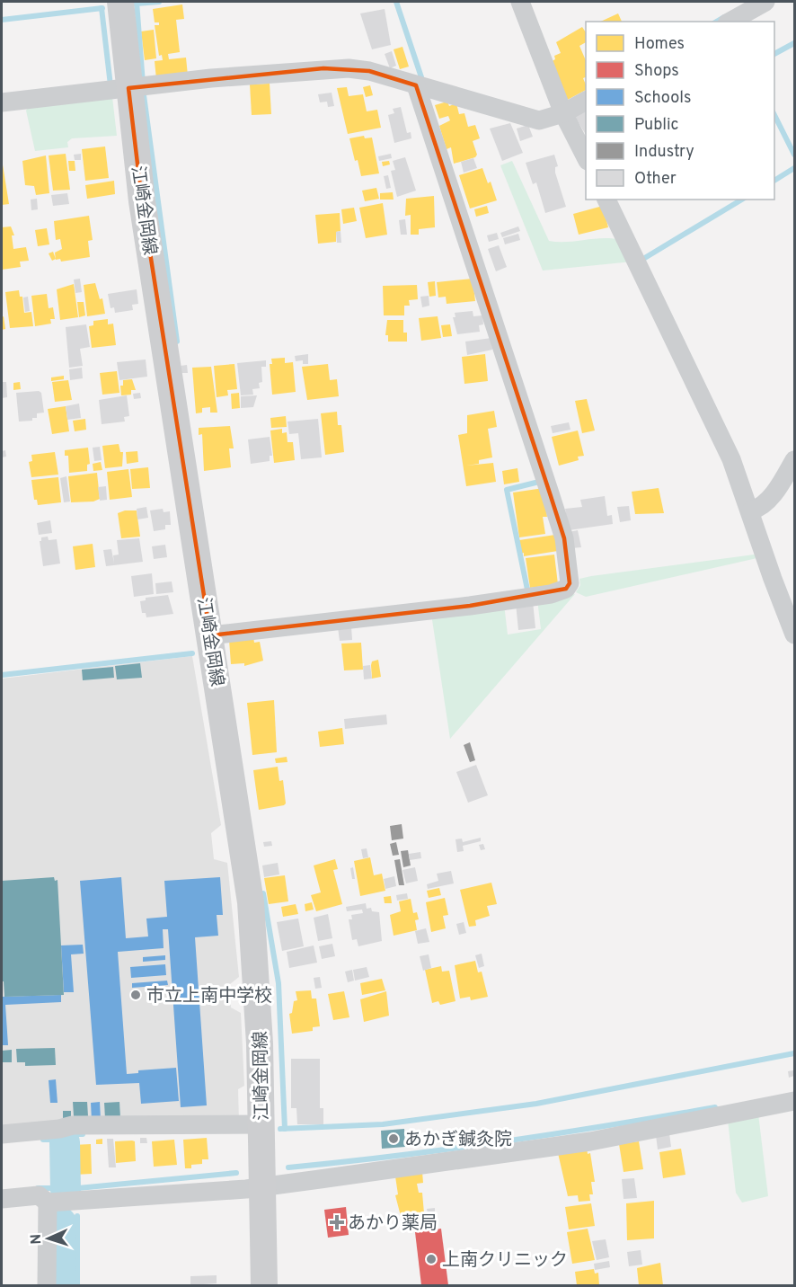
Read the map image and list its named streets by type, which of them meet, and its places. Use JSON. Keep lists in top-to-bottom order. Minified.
{"streets":{"main road":["江崎金岡線"]},"places":{"other":["市立上南中学校","あかぎ鍼灸院","上南クリニック"],"health":["あかり薬局"]},"legend":["Homes","Shops","Schools","Public","Industry","Other"],"north":"left"}
